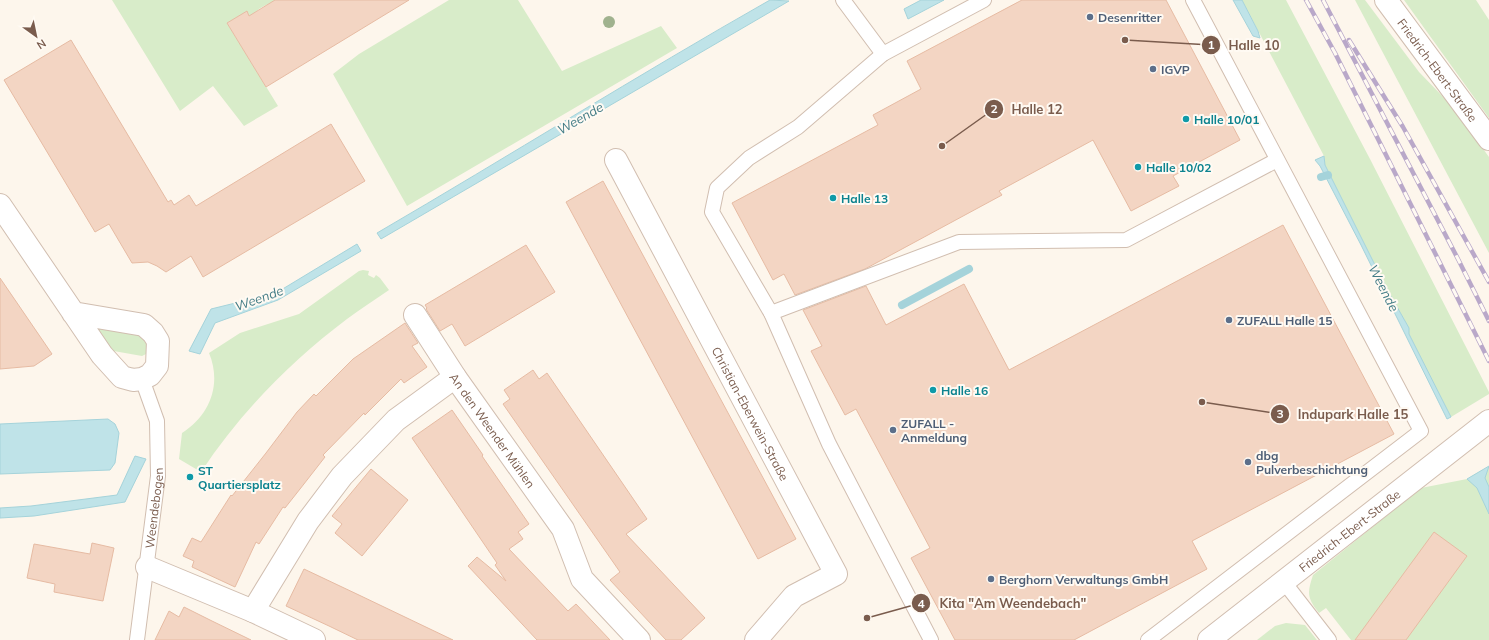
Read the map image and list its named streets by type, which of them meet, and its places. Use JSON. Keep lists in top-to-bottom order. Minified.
{"streets":{"street":["Friedrich-Ebert-Straße","Christian-Eberwein-Straße","An den Weender Mühlen"],"lane":["Weendebogen"]},"water":["Weende"],"places":["Desenritter","Halle 10","IGVP","Halle 10/01","Halle 12","Halle 10/02","Halle 13","ZUFALL Halle 15","Halle 16","Indupark Halle 15","ZUFALL - Anmeldung","dbg Pulverbeschichtung","ST Quartiersplatz","Berghorn Verwaltungs GmbH","Kita \"Am Weendebach\""],"north":"bottom right"}
